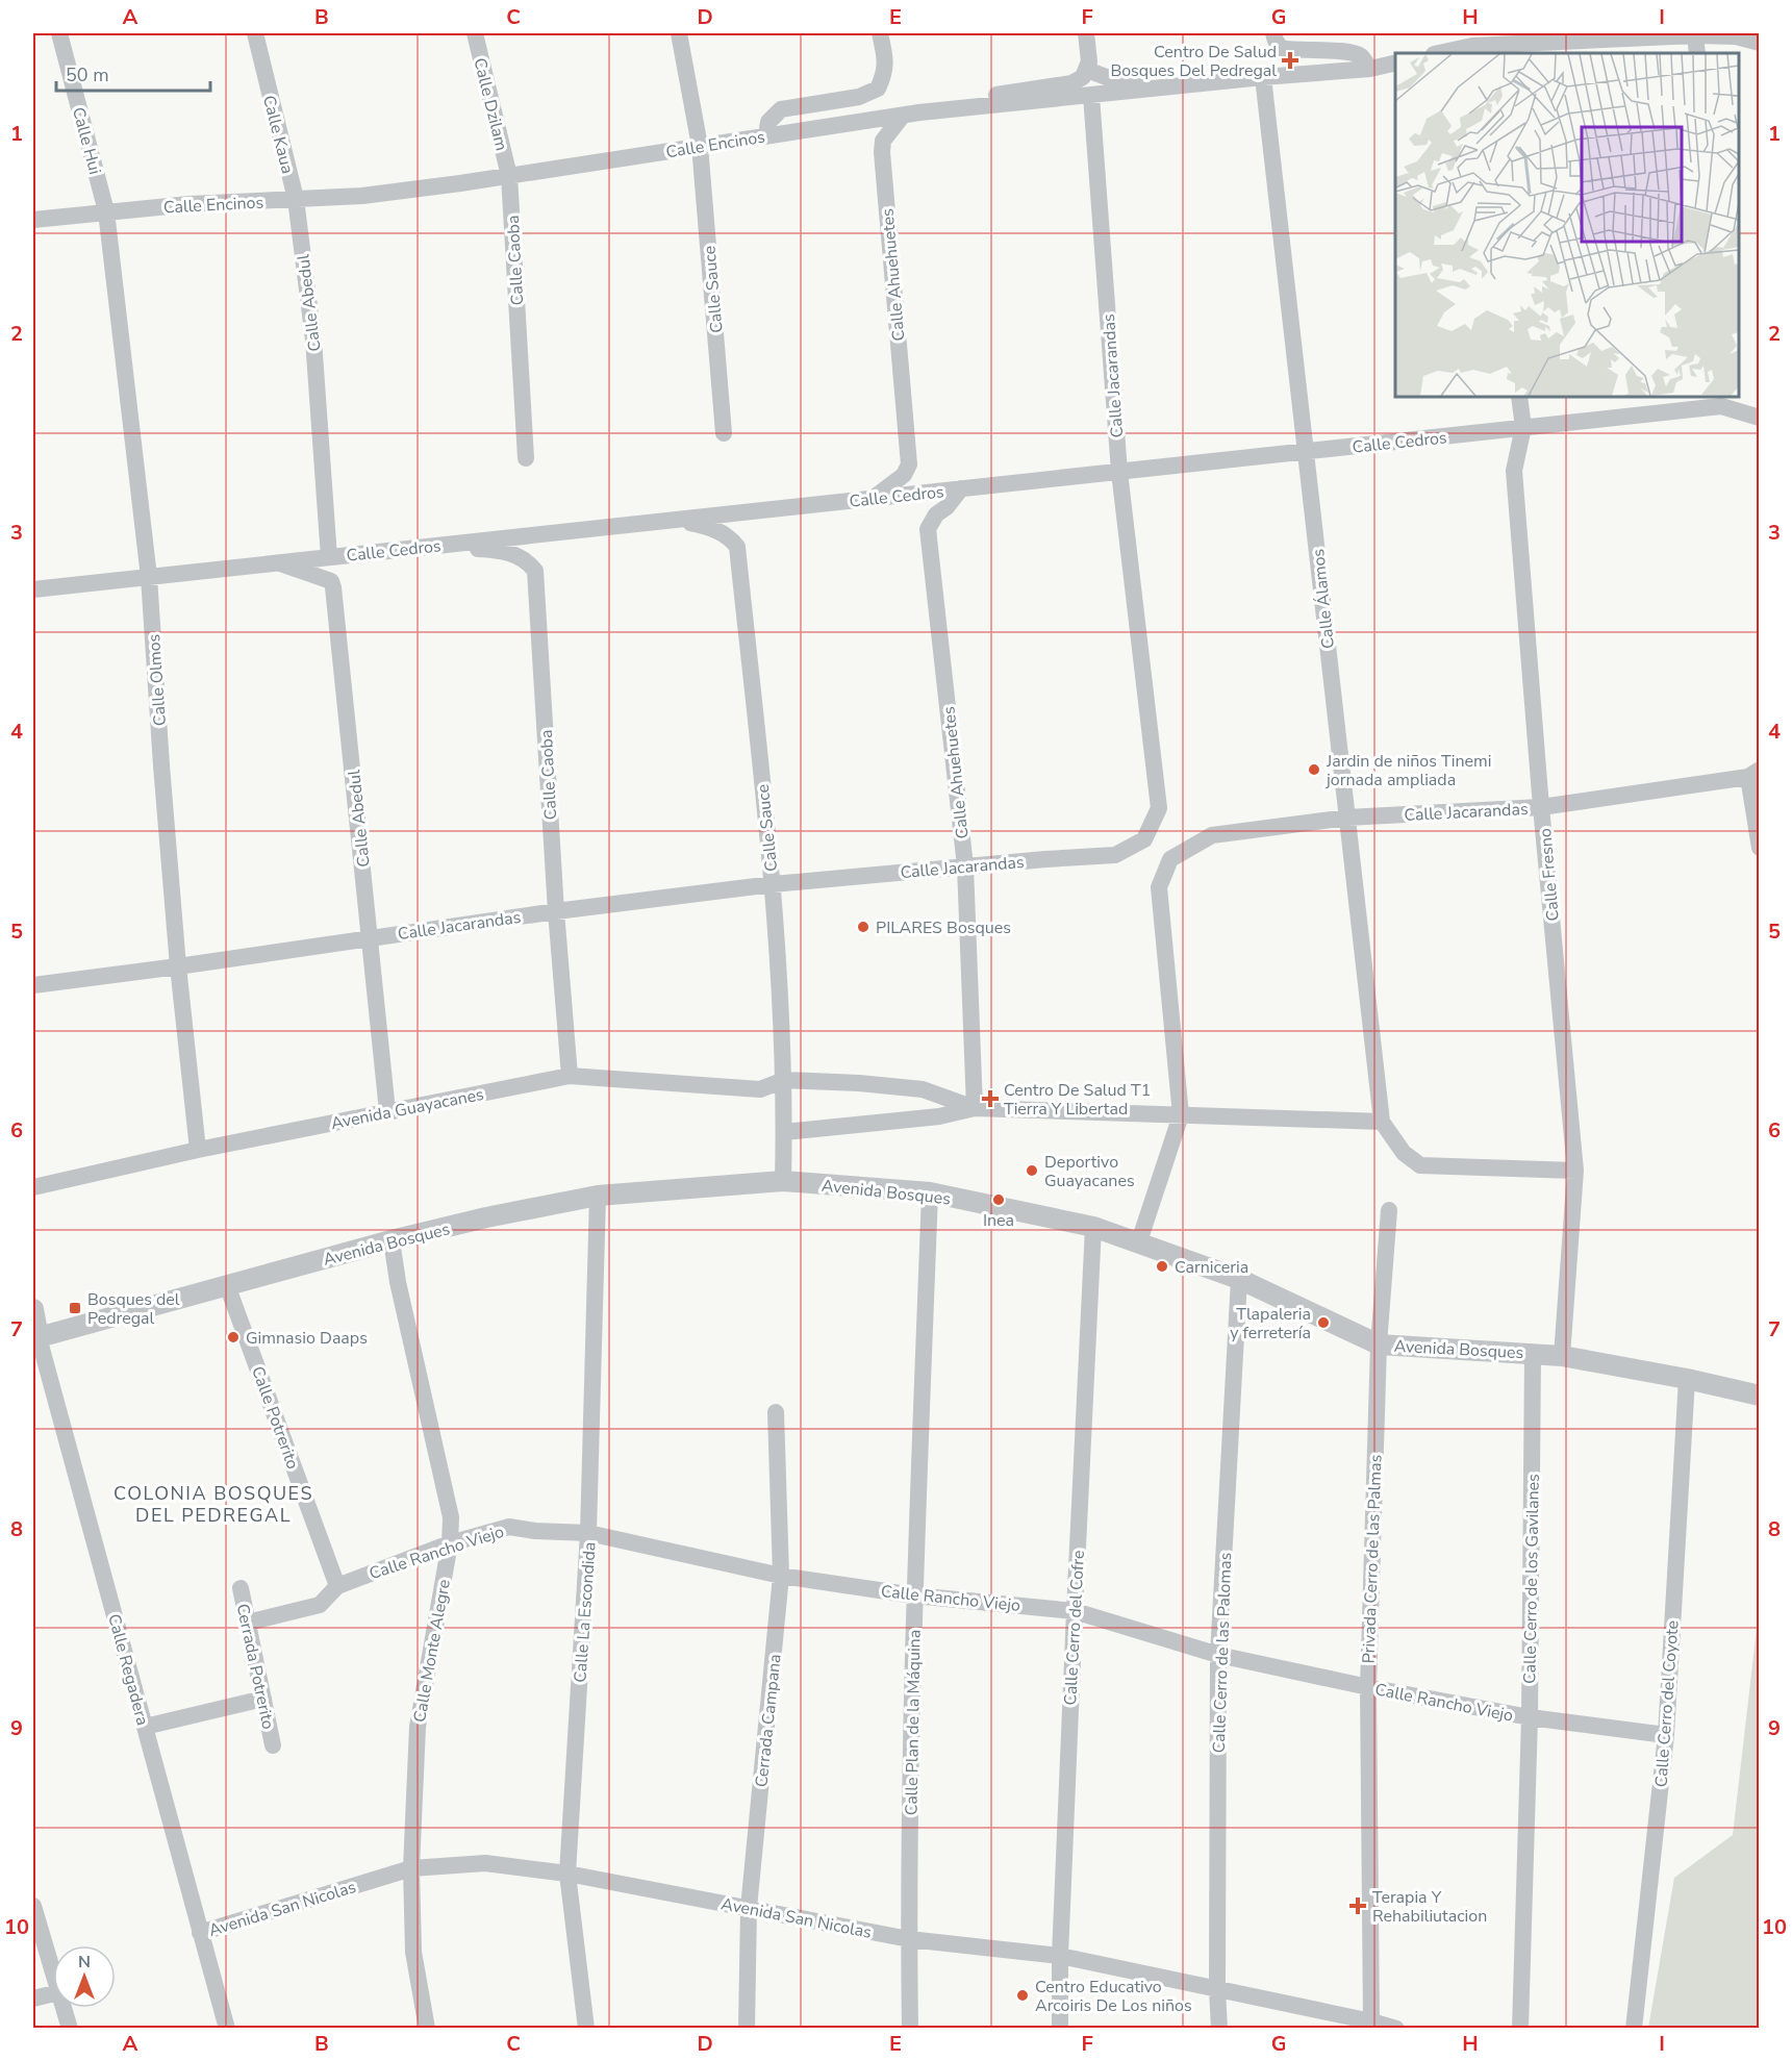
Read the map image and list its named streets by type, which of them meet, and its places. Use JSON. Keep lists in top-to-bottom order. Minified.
{"streets":{"street":["Calle Dzilam","Calle Kaua","Calle Hui","Calle Encinos","Calle Caoba","Calle Ahuehuetes","Calle Sauce","Calle Abedul","Calle Jacarandas","Calle Cedros","Calle Álamos","Calle Olmos","Calle Fresno","Avenida Guayacanes","Avenida Bosques","Calle Potrerito","Calle Rancho Viejo","Privada Cerro de las Palmas","Calle Cerro de los Gavilanes","Calle La Escondida","Calle Cerro del Cofre","Calle Monte Alegre","Calle Cerro de las Palomas","Cerrada Potrerito","Calle Regadera","Calle Cerro del Coyote","Cerrada Campana","Calle Plan de la Máquina","Avenida San Nicolas"]},"crossings":[["Calle Dzilam","Calle Encinos"],["Calle Dzilam","Calle Caoba"],["Calle Kaua","Calle Encinos"],["Calle Kaua","Calle Abedul"],["Calle Hui","Calle Encinos"],["Calle Hui","Calle Olmos"],["Calle Encinos","Calle Caoba"],["Calle Encinos","Calle Ahuehuetes"],["Calle Encinos","Calle Sauce"],["Calle Encinos","Calle Abedul"],["Calle Encinos","Calle Jacarandas"],["Calle Encinos","Calle Álamos"],["Calle Encinos","Calle Olmos"],["Calle Caoba","Calle Jacarandas"],["Calle Caoba","Calle Cedros"],["Calle Caoba","Avenida Guayacanes"],["Calle Ahuehuetes","Calle Jacarandas"],["Calle Ahuehuetes","Calle Cedros"],["Calle Sauce","Calle Jacarandas"],["Calle Sauce","Calle Cedros"],["Calle Sauce","Avenida Guayacanes"],["Calle Sauce","Avenida Bosques"],["Calle Abedul","Calle Jacarandas"],["Calle Abedul","Calle Cedros"],["Calle Abedul","Avenida Guayacanes"],["Calle Jacarandas","Calle Cedros"],["Calle Jacarandas","Calle Álamos"],["Calle Jacarandas","Calle Olmos"],["Calle Jacarandas","Calle Fresno"],["Calle Jacarandas","Avenida Bosques"],["Calle Cedros","Calle Álamos"],["Calle Cedros","Calle Olmos"],["Calle Cedros","Calle Fresno"],["Calle Olmos","Avenida Guayacanes"],["Calle Fresno","Avenida Bosques"],["Avenida Bosques","Calle Potrerito"],["Avenida Bosques","Privada Cerro de las Palmas"],["Avenida Bosques","Calle Cerro de los Gavilanes"],["Avenida Bosques","Calle La Escondida"],["Avenida Bosques","Calle Cerro del Cofre"],["Avenida Bosques","Calle Monte Alegre"],["Avenida Bosques","Calle Cerro de las Palomas"],["Avenida Bosques","Calle Regadera"],["Avenida Bosques","Calle Cerro del Coyote"],["Avenida Bosques","Calle Plan de la Máquina"],["Calle Potrerito","Calle Rancho Viejo"],["Calle Rancho Viejo","Privada Cerro de las Palmas"],["Calle Rancho Viejo","Calle Cerro de los Gavilanes"],["Calle Rancho Viejo","Calle La Escondida"],["Calle Rancho Viejo","Calle Cerro del Cofre"],["Calle Rancho Viejo","Calle Monte Alegre"],["Calle Rancho Viejo","Calle Cerro de las Palomas"],["Calle Rancho Viejo","Cerrada Potrerito"],["Calle Rancho Viejo","Calle Cerro del Coyote"],["Calle Rancho Viejo","Cerrada Campana"],["Calle Rancho Viejo","Calle Plan de la Máquina"],["Privada Cerro de las Palmas","Avenida San Nicolas"],["Calle La Escondida","Avenida San Nicolas"],["Calle Cerro del Cofre","Avenida San Nicolas"],["Calle Monte Alegre","Avenida San Nicolas"],["Calle Cerro de las Palomas","Avenida San Nicolas"],["Calle Regadera","Avenida San Nicolas"],["Cerrada Campana","Avenida San Nicolas"],["Calle Plan de la Máquina","Avenida San Nicolas"]],"districts":["COLONIA BOSQUES DEL PEDREGAL"],"places":{"health":["Centro De Salud Bosques Del Pedregal","Centro De Salud T1 Tierra Y Libertad","Terapia Y Rehabiliutacion"],"other":["Jardin de niños Tinemi jornada ampliada","PILARES Bosques","Deportivo Guayacanes","Inea","Carniceria","Tlapaleria y ferretería","Gimnasio Daaps","Centro Educativo Arcoiris De Los niños"],"transit":["Bosques del Pedregal"]},"scale_bar":"50 m","north":"top","grid":{"columns":["A","B","C","D","E","F","G","H","I"],"rows":["1","2","3","4","5","6","7","8","9","10"]}}
